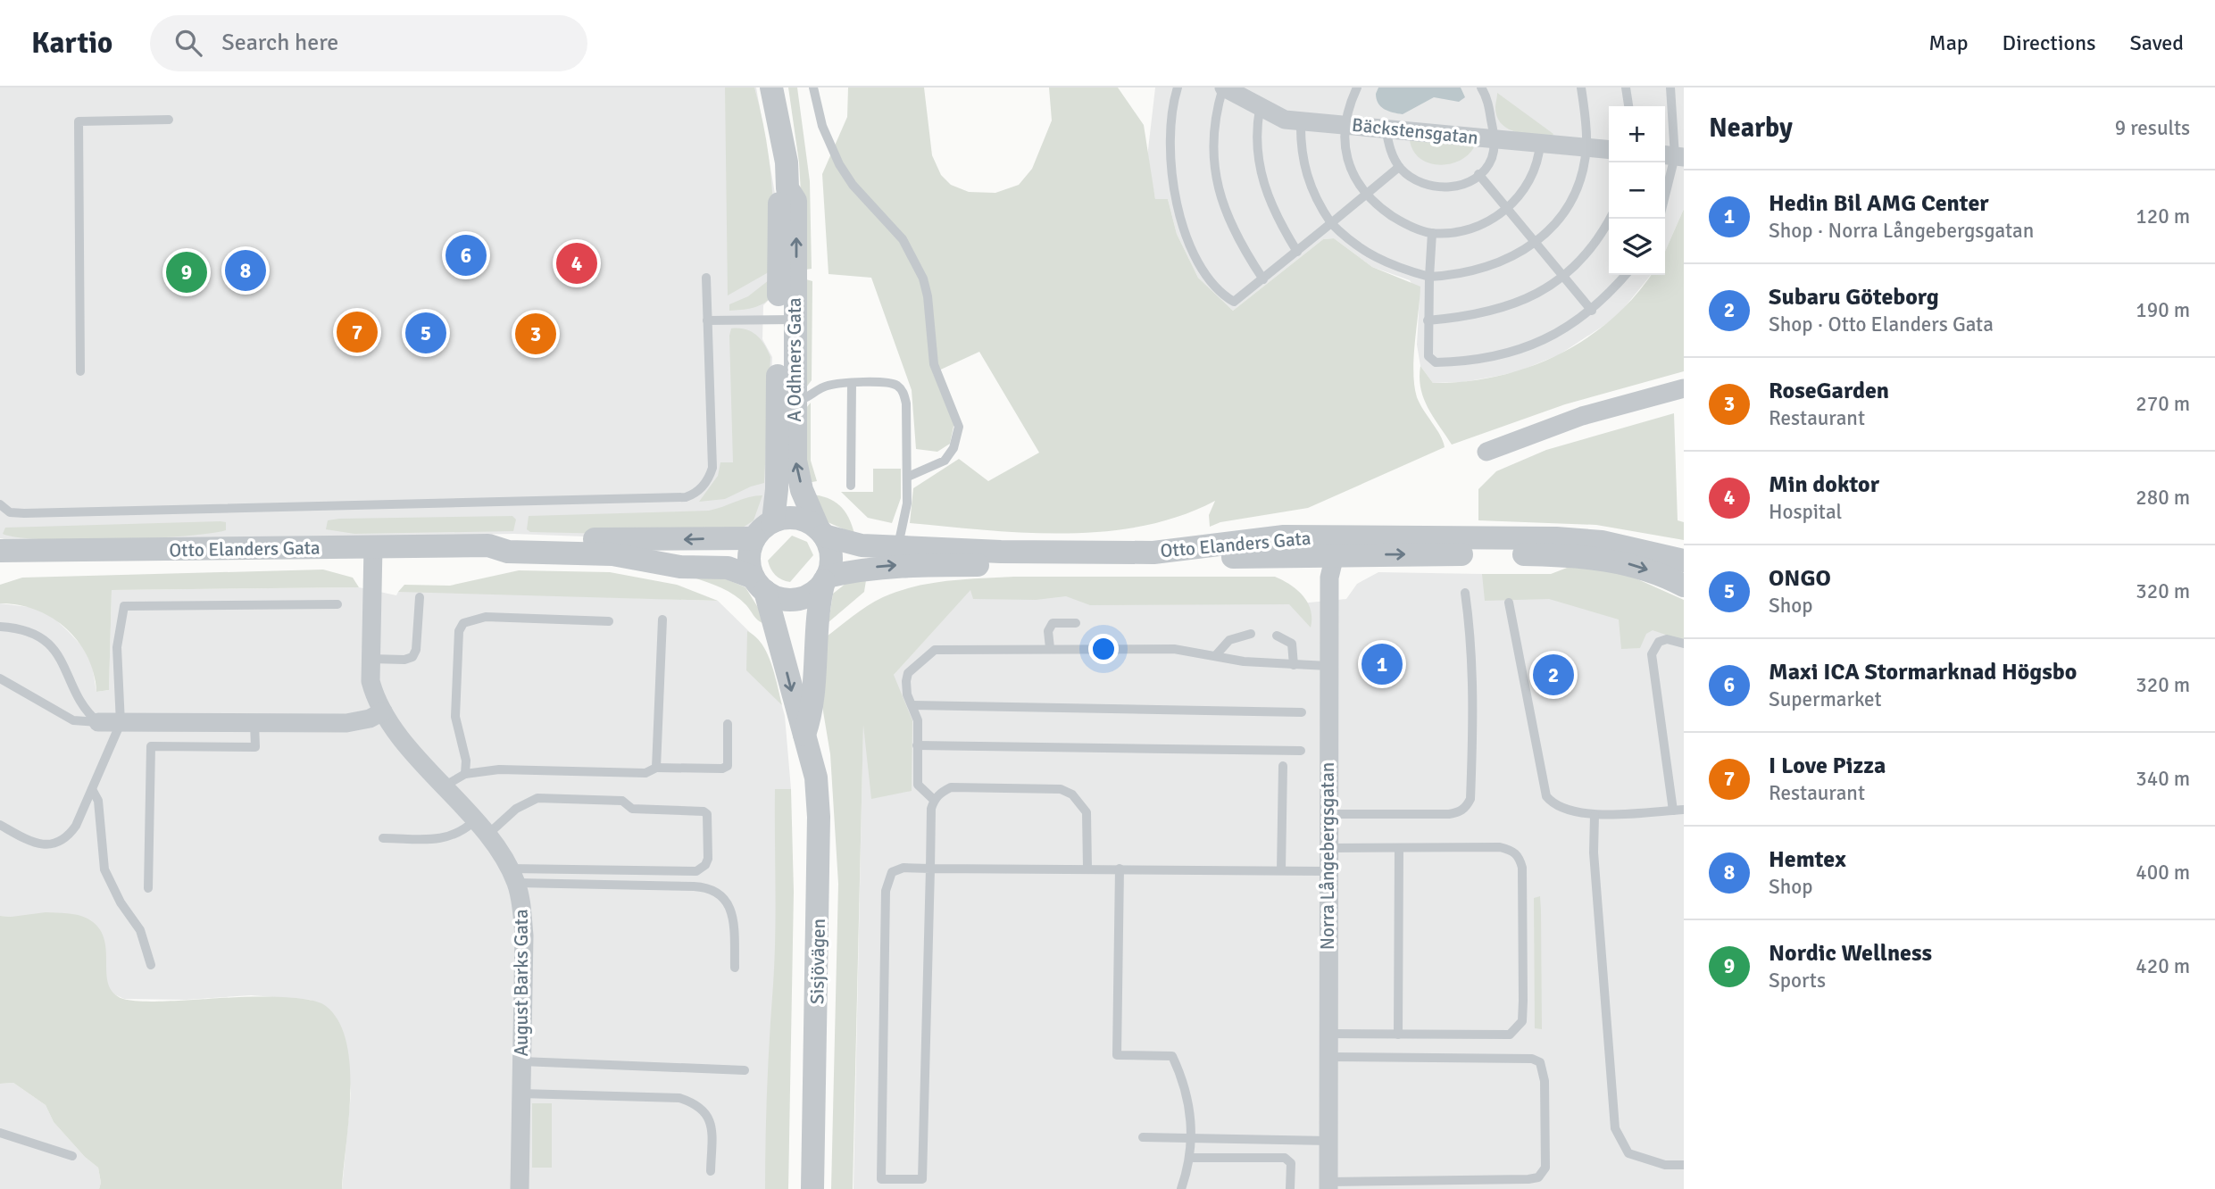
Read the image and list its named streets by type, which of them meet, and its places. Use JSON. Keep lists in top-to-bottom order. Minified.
{"streets":{"street":["Bäckstensgatan","A Odhners Gata","Otto Elanders Gata","Norra Långebergsgatan","Sisjövägen","August Barks Gata"]},"crossings":[["A Odhners Gata","Otto Elanders Gata"],["A Odhners Gata","Sisjövägen"],["Otto Elanders Gata","Norra Långebergsgatan"],["Otto Elanders Gata","Sisjövägen"],["Otto Elanders Gata","August Barks Gata"]],"page":{"header":"Kartio","search":"Search here","nav":["Map","Directions","Saved"],"heading":["Nearby","9 results"],"map_buttons":["+","−"],"list":[{"mark":"1","name":"Hedin Bil AMG Center","note":"Shop · Norra Långebergsgatan","value":"120 m"},{"mark":"2","name":"Subaru Göteborg","note":"Shop · Otto Elanders Gata","value":"190 m"},{"mark":"3","name":"RoseGarden","note":"Restaurant","value":"270 m"},{"mark":"4","name":"Min doktor","note":"Hospital","value":"280 m"},{"mark":"5","name":"ONGO","note":"Shop","value":"320 m"},{"mark":"6","name":"Maxi ICA Stormarknad Högsbo","note":"Supermarket","value":"320 m"},{"mark":"7","name":"I Love Pizza","note":"Restaurant","value":"340 m"},{"mark":"8","name":"Hemtex","note":"Shop","value":"400 m"},{"mark":"9","name":"Nordic Wellness","note":"Sports","value":"420 m"}],"pins":["6","4","8","9","7","5","3","1","2"]}}
